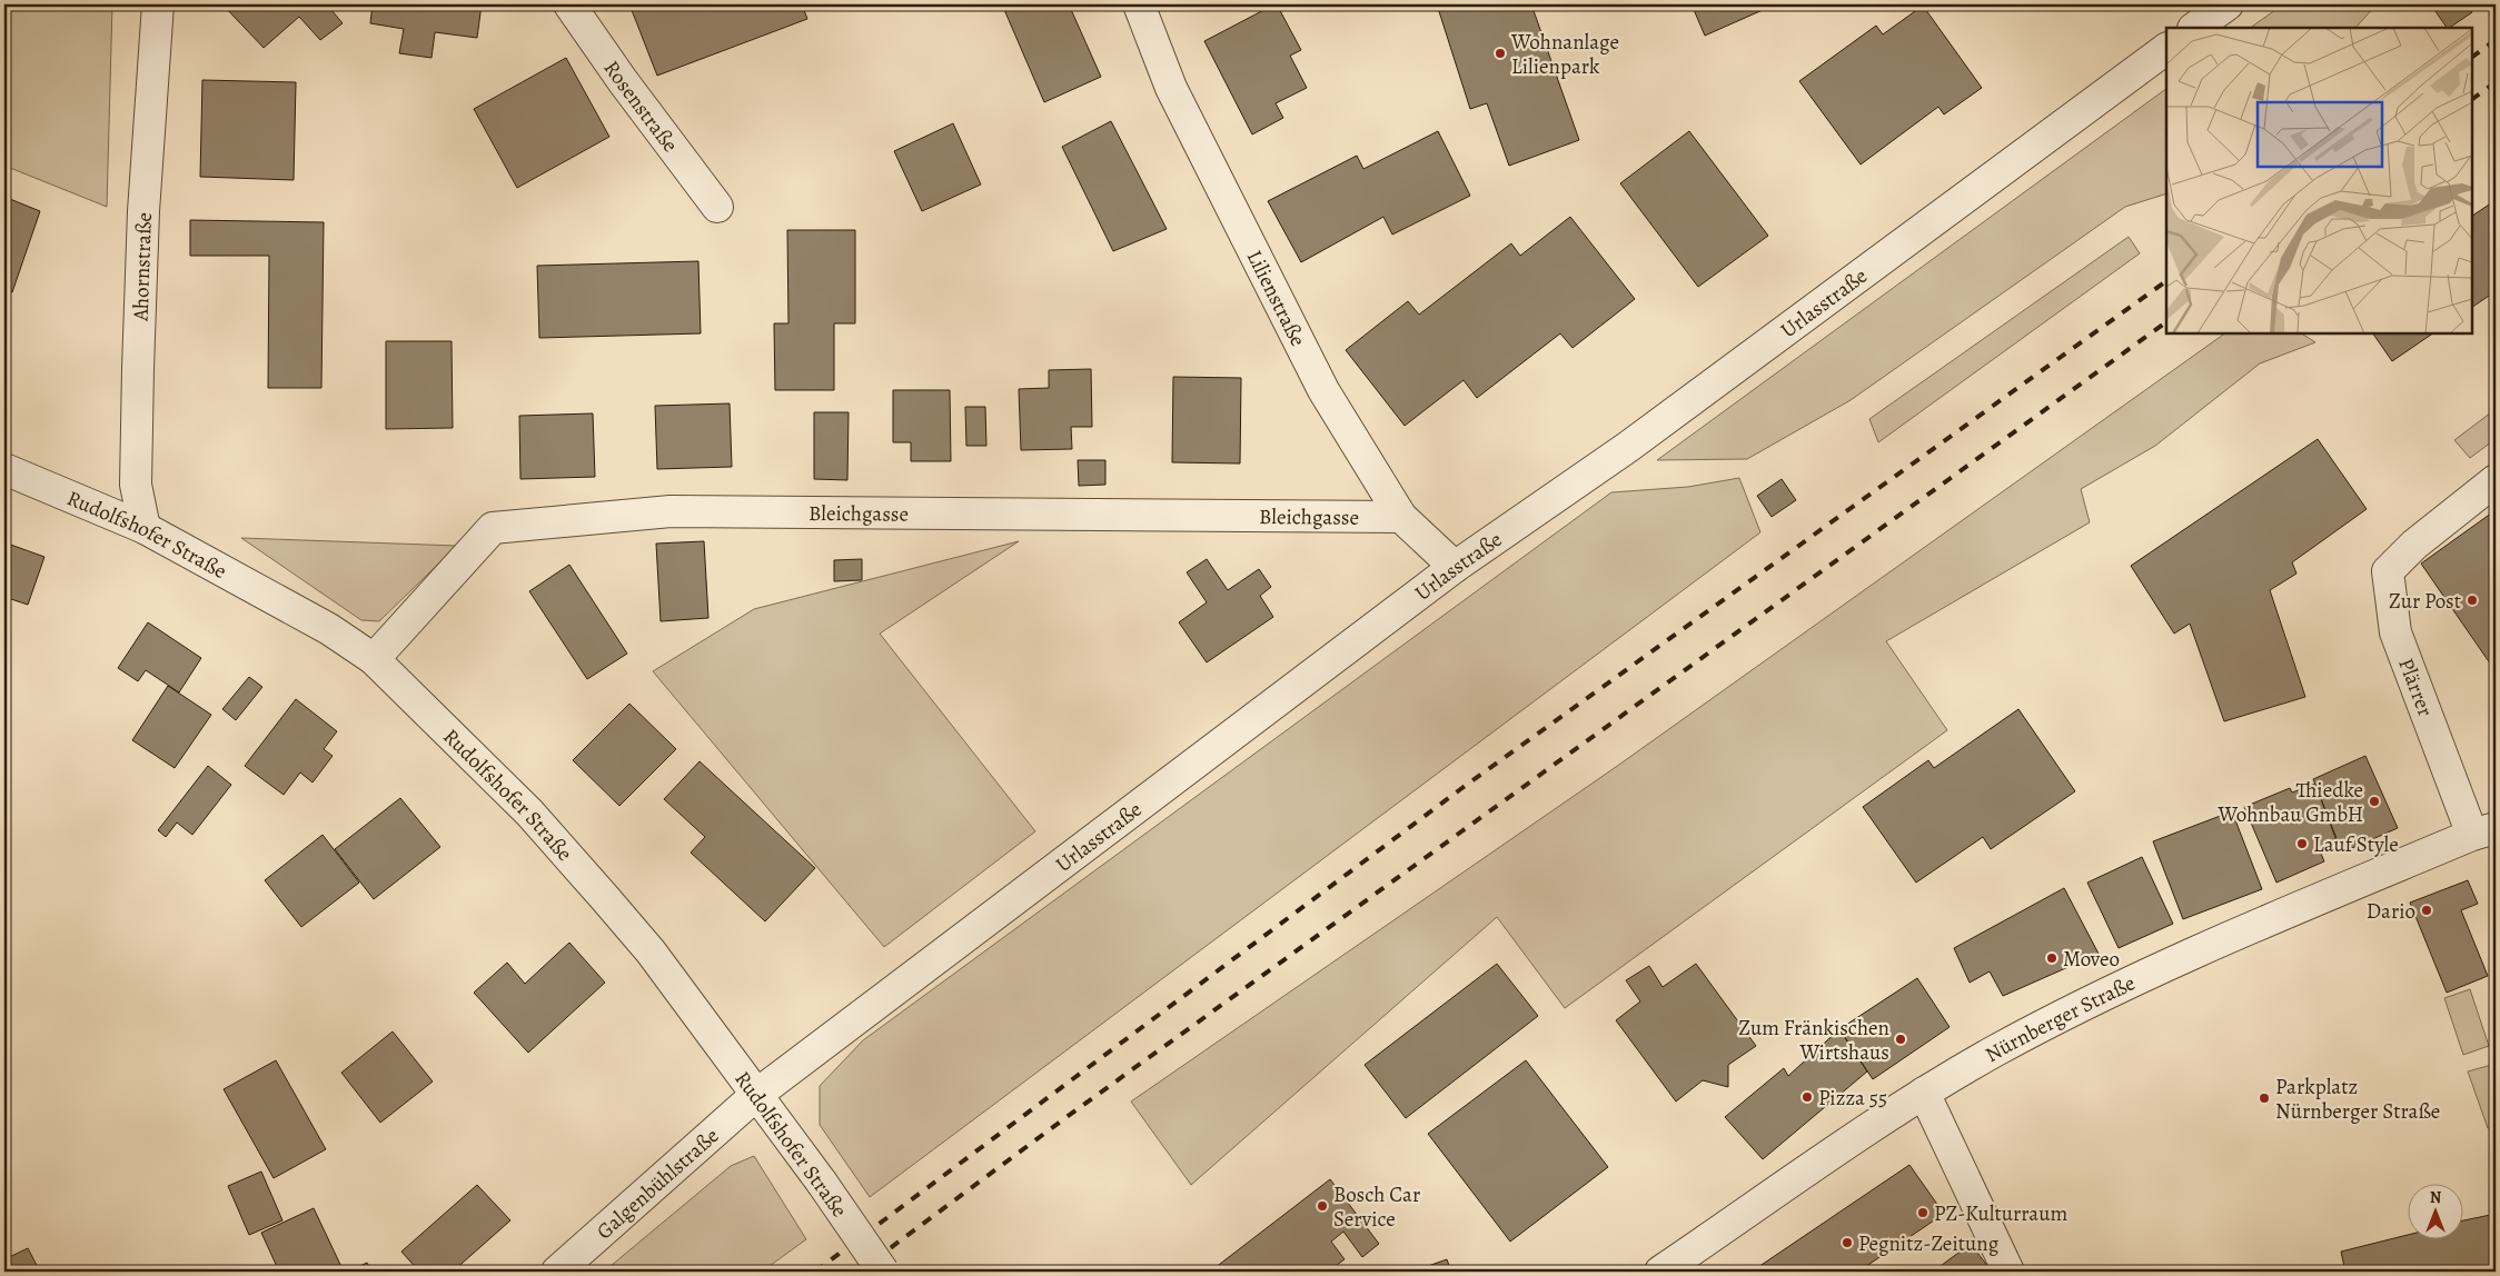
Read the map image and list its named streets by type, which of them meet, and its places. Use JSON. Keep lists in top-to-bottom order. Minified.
{"streets":{"street":["Rosenstraße","Ahornstraße","Lilienstraße","Urlasstraße","Bleichgasse","Rudolfshofer Straße","Plärrer","Nürnberger Straße","Galgenbühlstraße"]},"crossings":[["Ahornstraße","Rudolfshofer Straße"],["Lilienstraße","Urlasstraße"],["Lilienstraße","Bleichgasse"],["Urlasstraße","Rudolfshofer Straße"],["Urlasstraße","Galgenbühlstraße"],["Bleichgasse","Rudolfshofer Straße"],["Rudolfshofer Straße","Galgenbühlstraße"],["Plärrer","Nürnberger Straße"]],"places":["Wohnanlage Lilienpark","Zur Post","Thiedke Wohnbau GmbH","Lauf Style","Dario","Moveo","Zum Fränkischen Wirtshaus","Pizza 55","Parkplatz Nürnberger Straße","Bosch Car Service","PZ-Kulturraum","Pegnitz-Zeitung"],"north":"top"}
